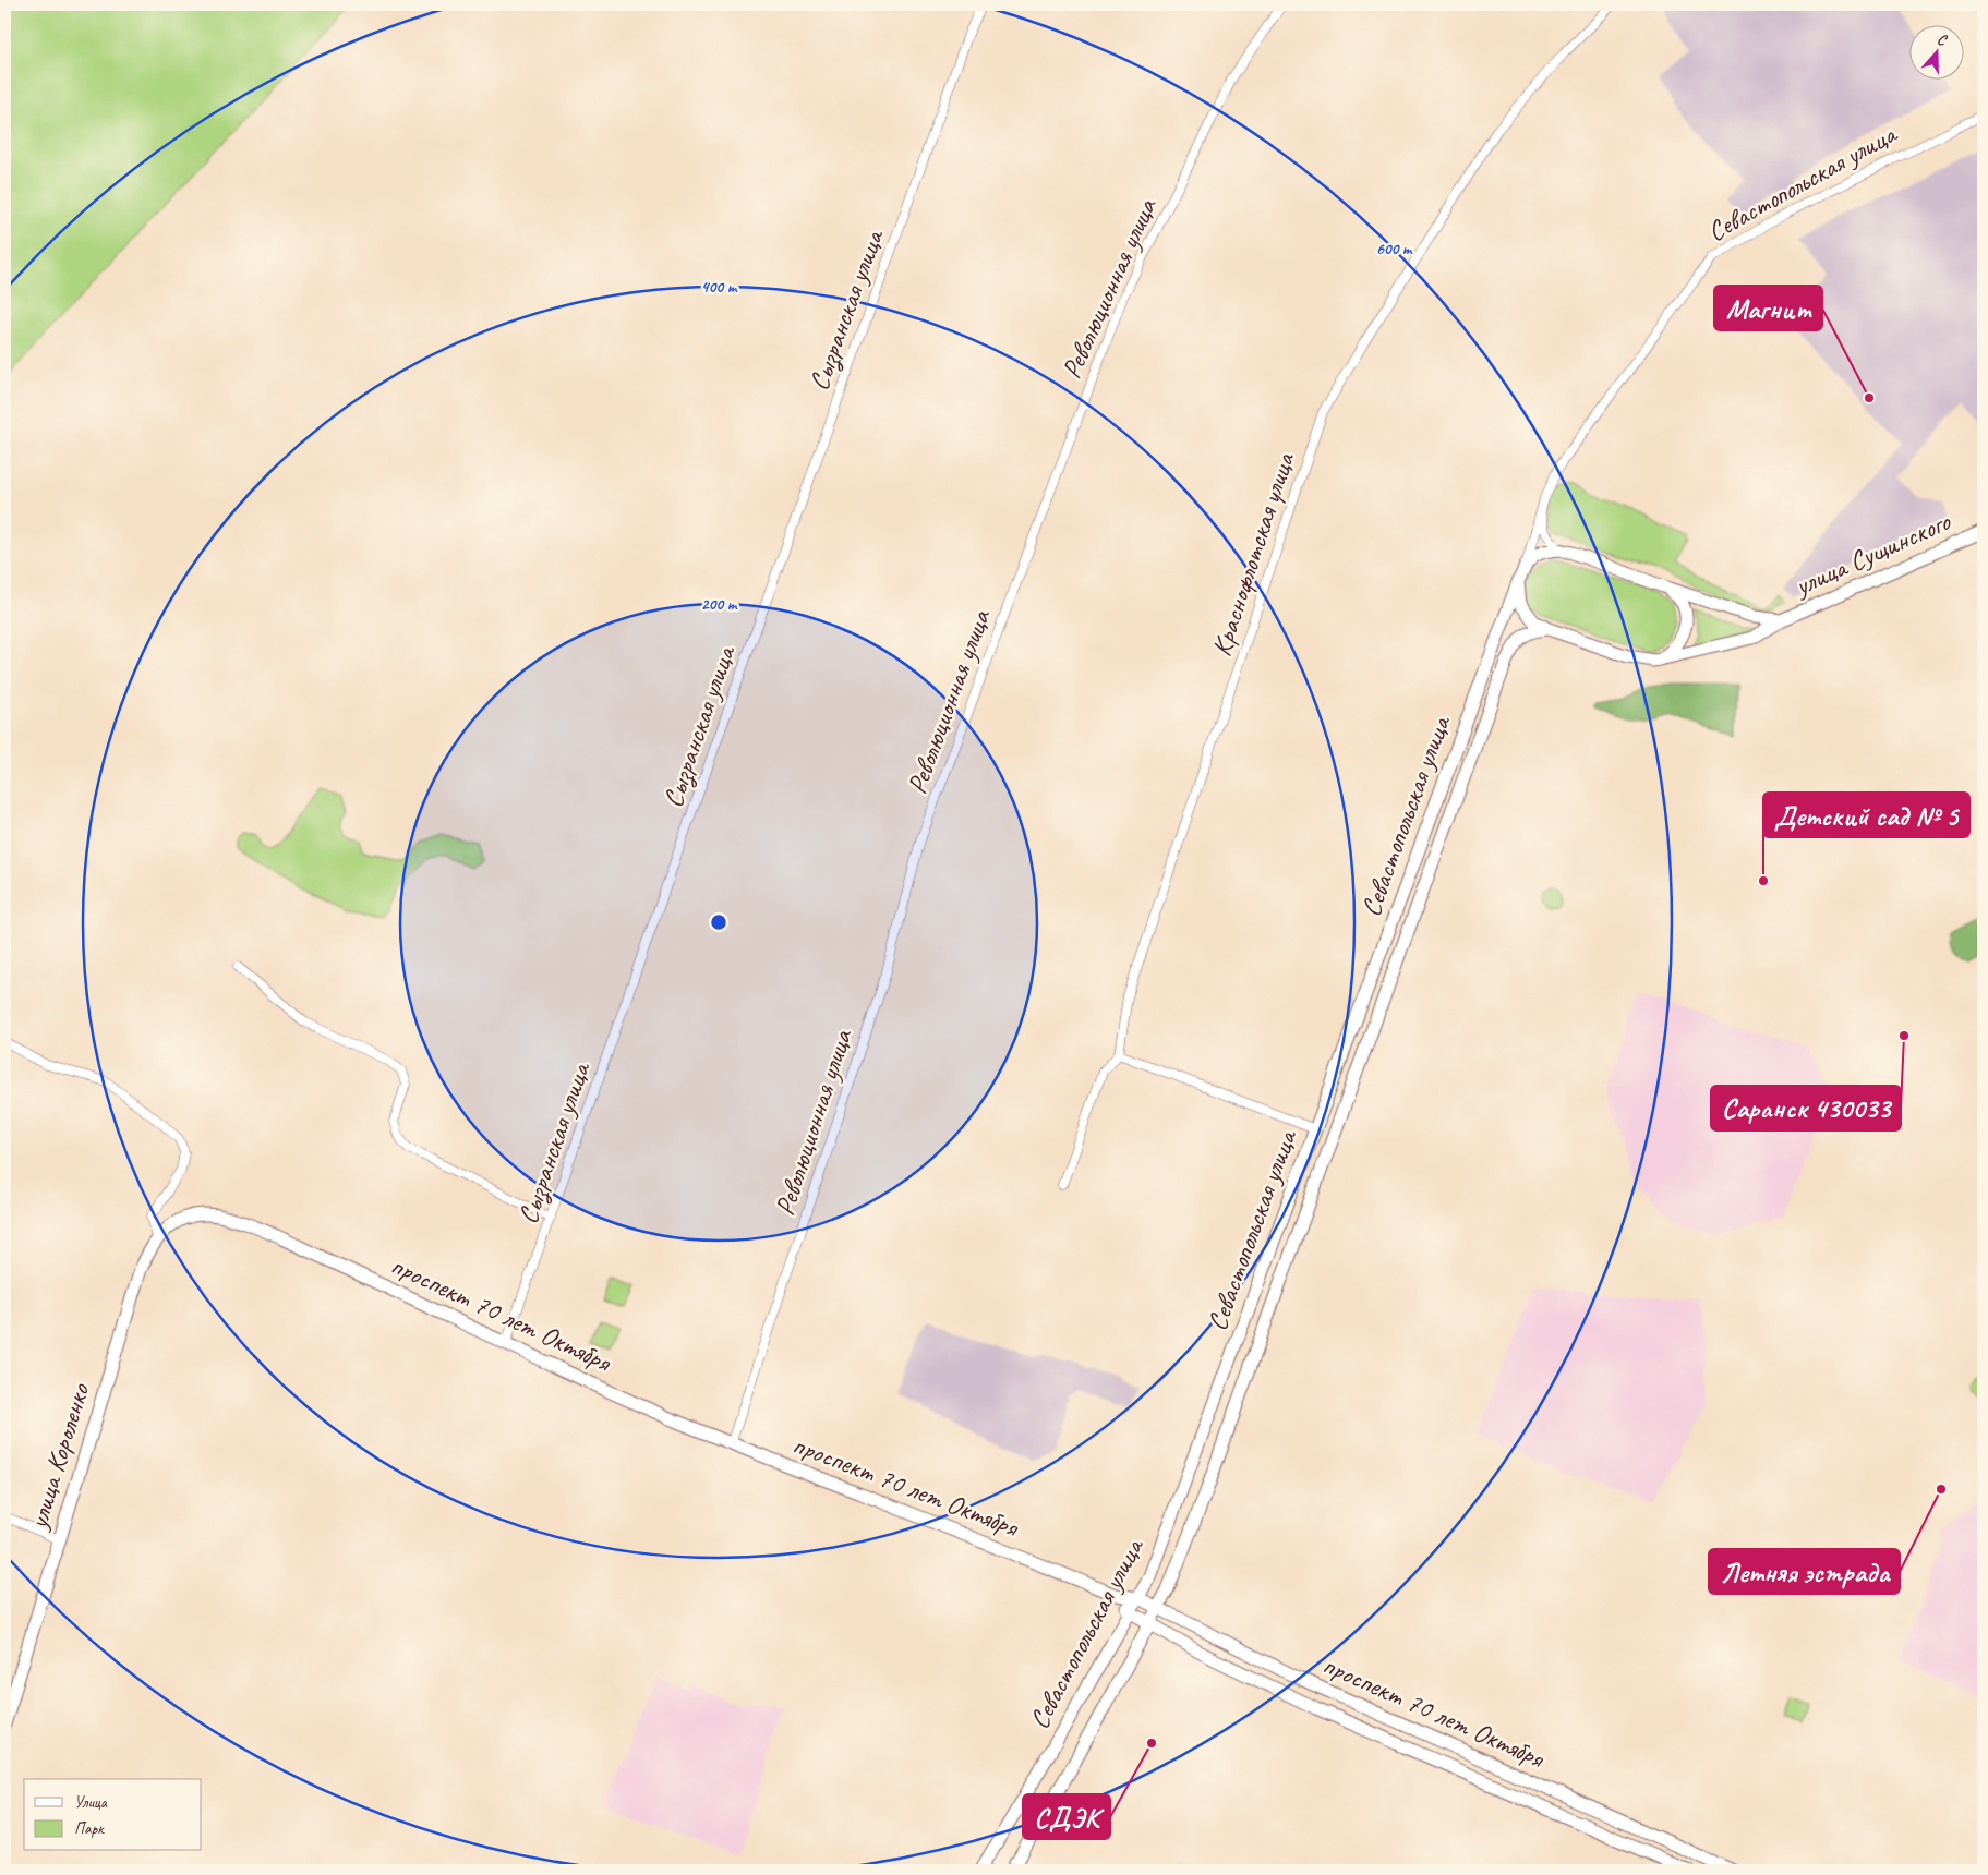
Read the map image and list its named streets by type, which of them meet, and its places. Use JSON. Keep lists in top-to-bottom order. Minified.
{"streets":{"street":["Севастопольская улица","Революционная улица","Сызранская улица","улица Сущинского","Краснофлотская улица","проспект 70 лет Октября","улица Короленко"]},"crossings":[["Севастопольская улица","проспект 70 лет Октября"],["Революционная улица","проспект 70 лет Октября"],["Сызранская улица","проспект 70 лет Октября"],["проспект 70 лет Октября","улица Короленко"]],"places":["Магнит","Детский сад № 5","Саранск 430033","Летняя эстрада","СДЭК"],"legend":["Улица","Парк"],"north":"top","rings":["600 m","400 m","200 m"]}
